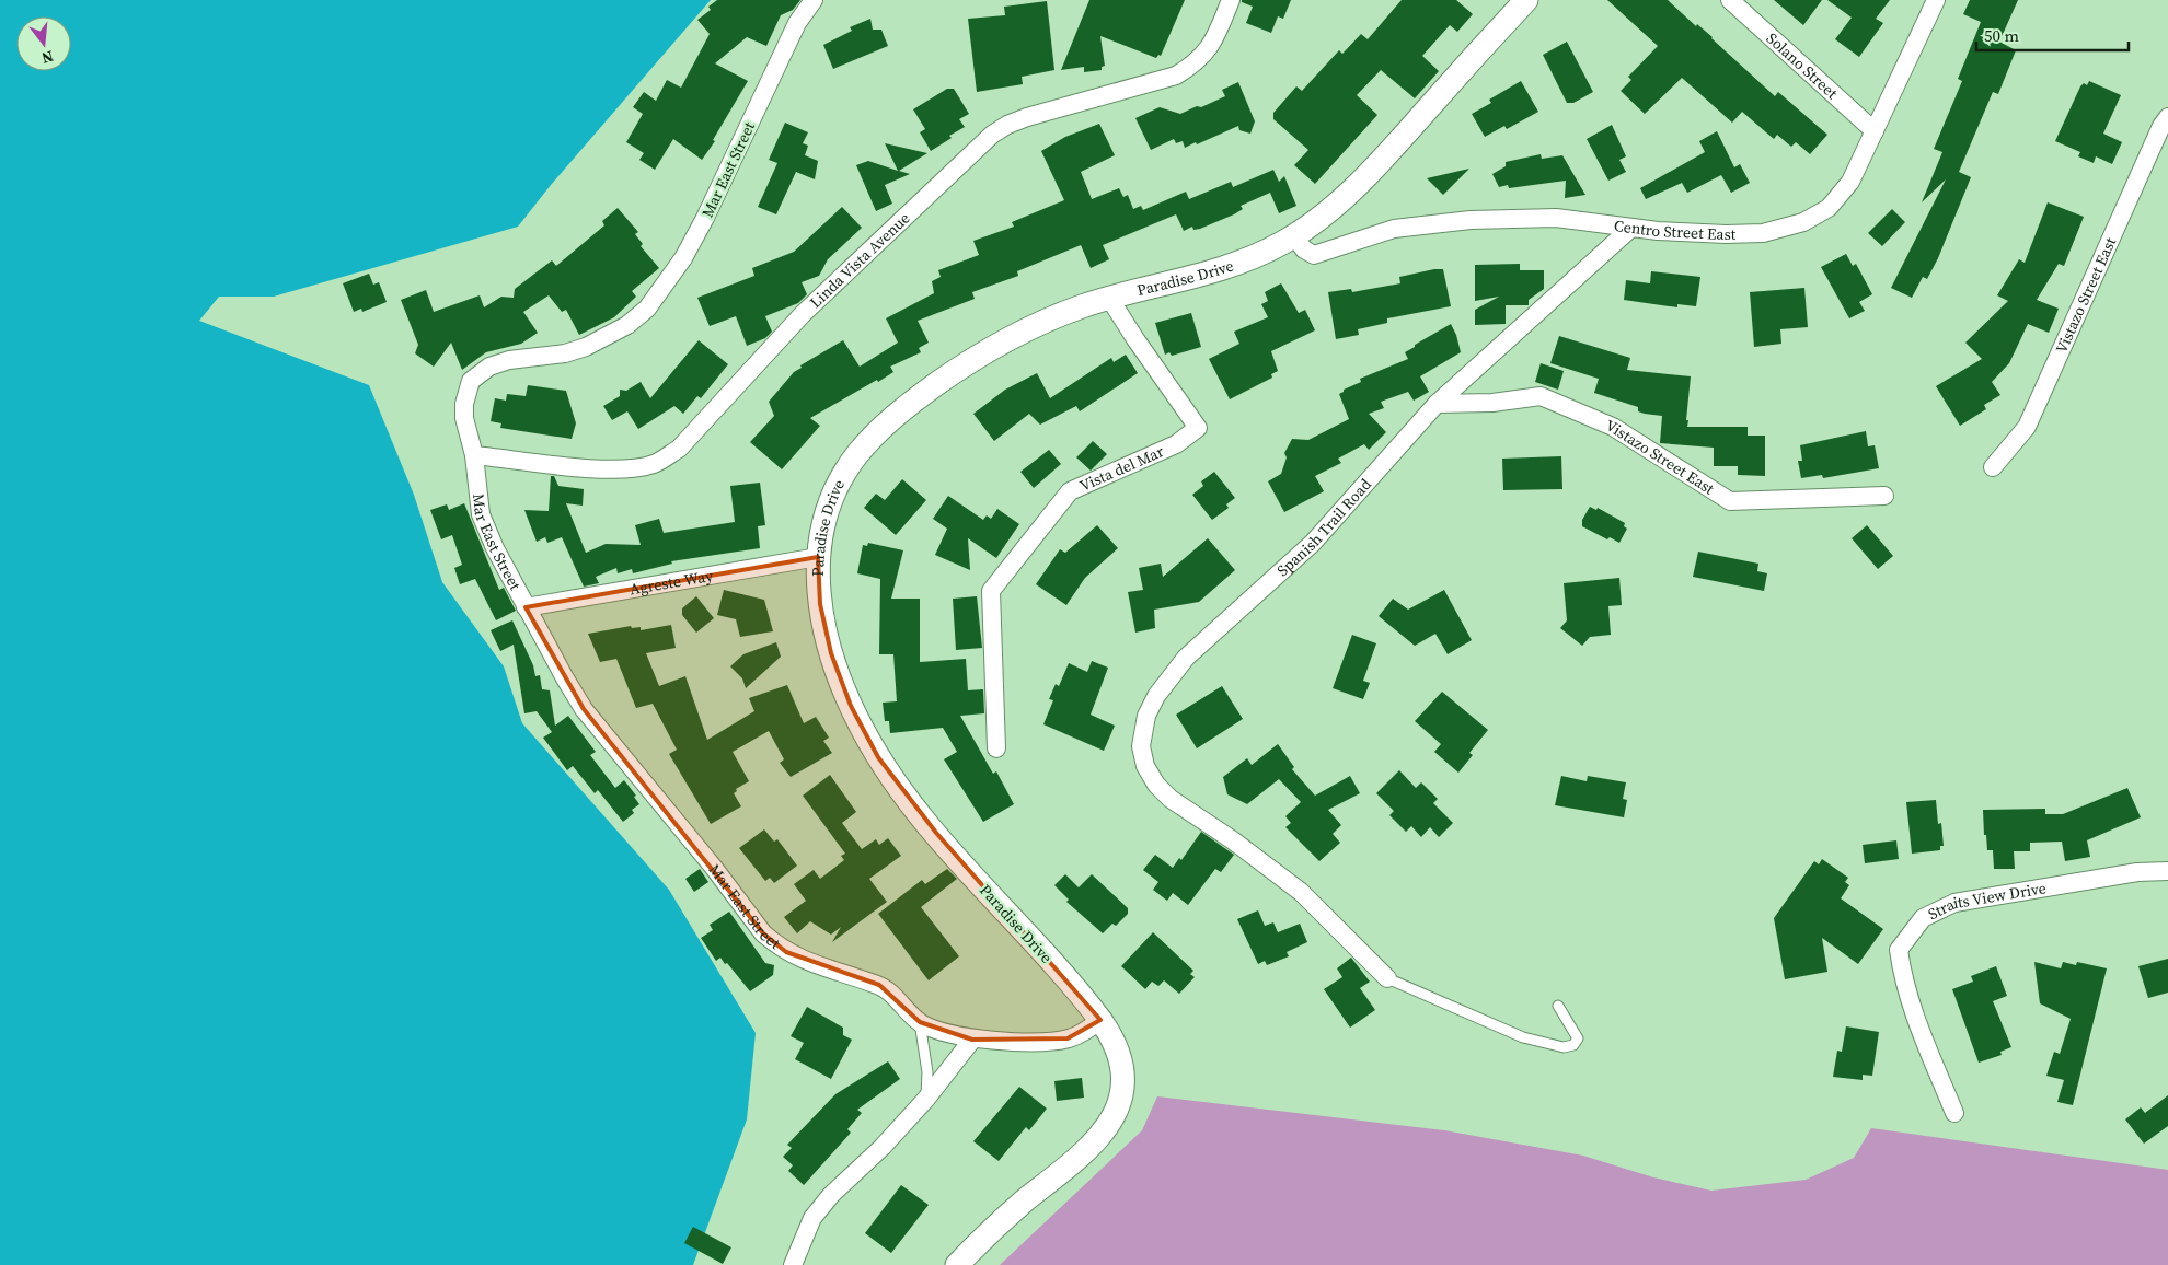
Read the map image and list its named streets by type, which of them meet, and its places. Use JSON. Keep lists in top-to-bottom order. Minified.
{"streets":{"street":["Solano Street","Mar East Street","Centro Street East","Linda Vista Avenue","Paradise Drive","Vistazo Street East","Vista del Mar","Spanish Trail Road","Agreste Way","Straits View Drive"]},"crossings":[["Solano Street","Centro Street East"],["Mar East Street","Linda Vista Avenue"],["Mar East Street","Paradise Drive"],["Mar East Street","Agreste Way"],["Centro Street East","Paradise Drive"],["Centro Street East","Spanish Trail Road"],["Paradise Drive","Vista del Mar"],["Paradise Drive","Agreste Way"],["Vistazo Street East","Spanish Trail Road"]],"scale_bar":"50 m","north":"bottom"}
